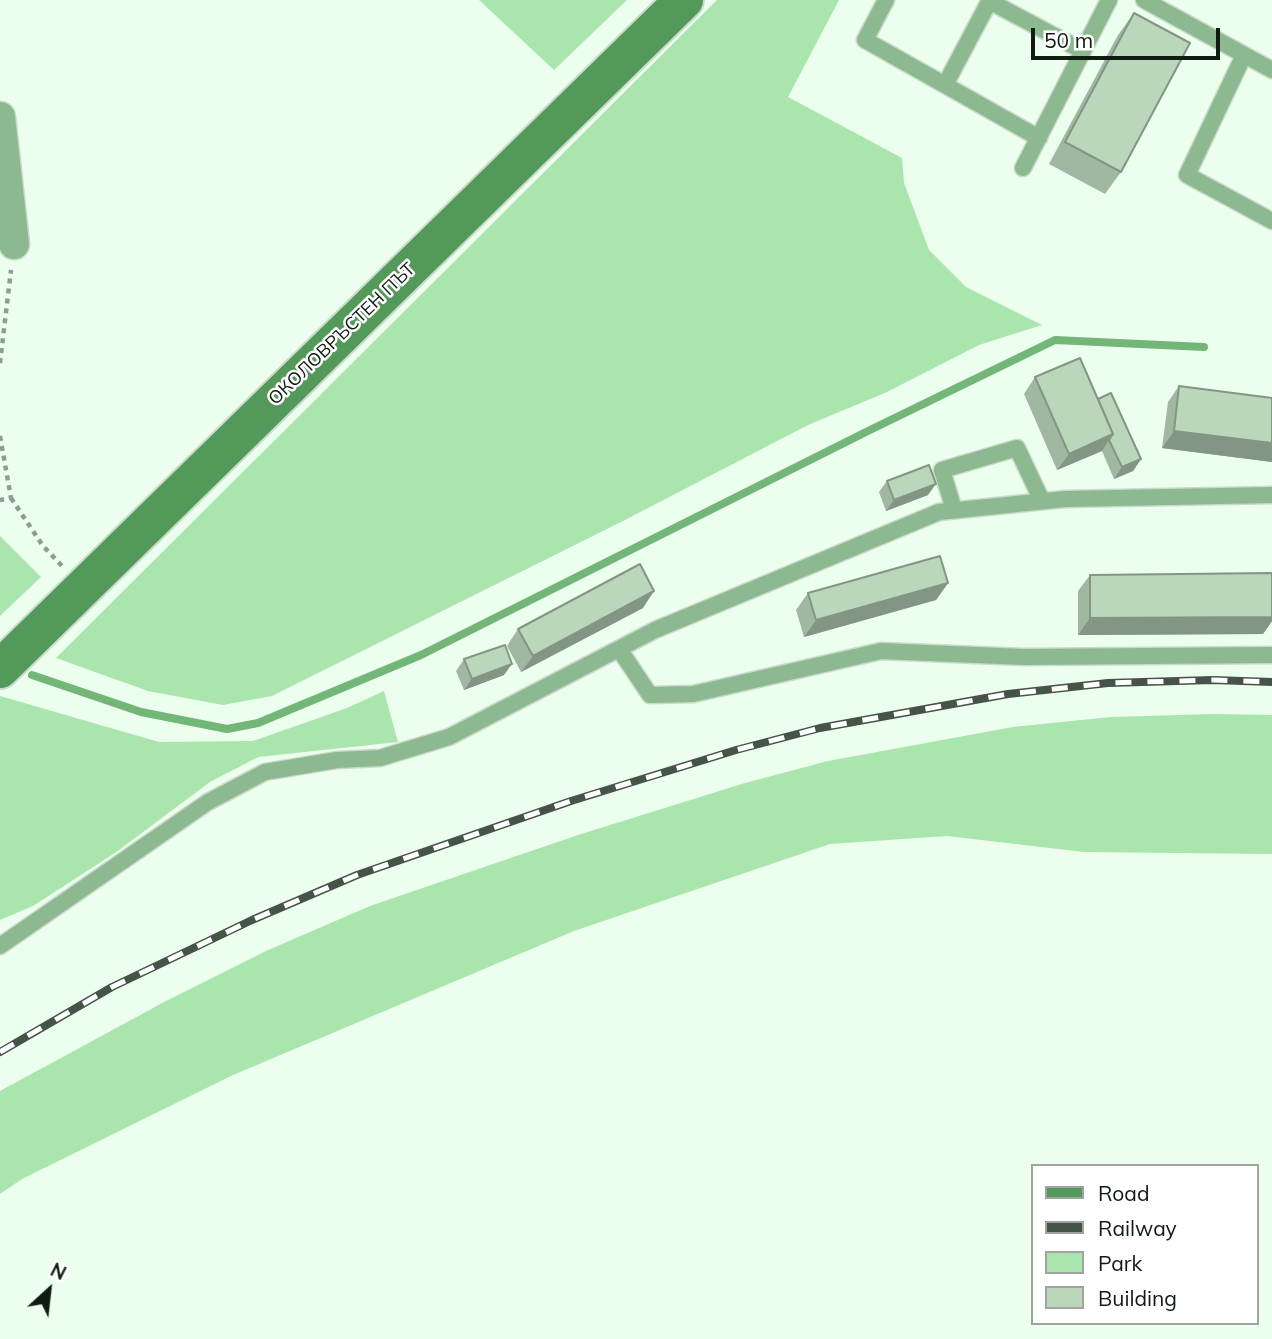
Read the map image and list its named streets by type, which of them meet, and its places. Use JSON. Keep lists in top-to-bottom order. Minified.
{"streets":{"main road":["ОКОЛОВРЪСТЕН ПЪТ"]},"legend":["Road","Railway","Park","Building"],"scale_bar":"50 m","north":"top right"}
